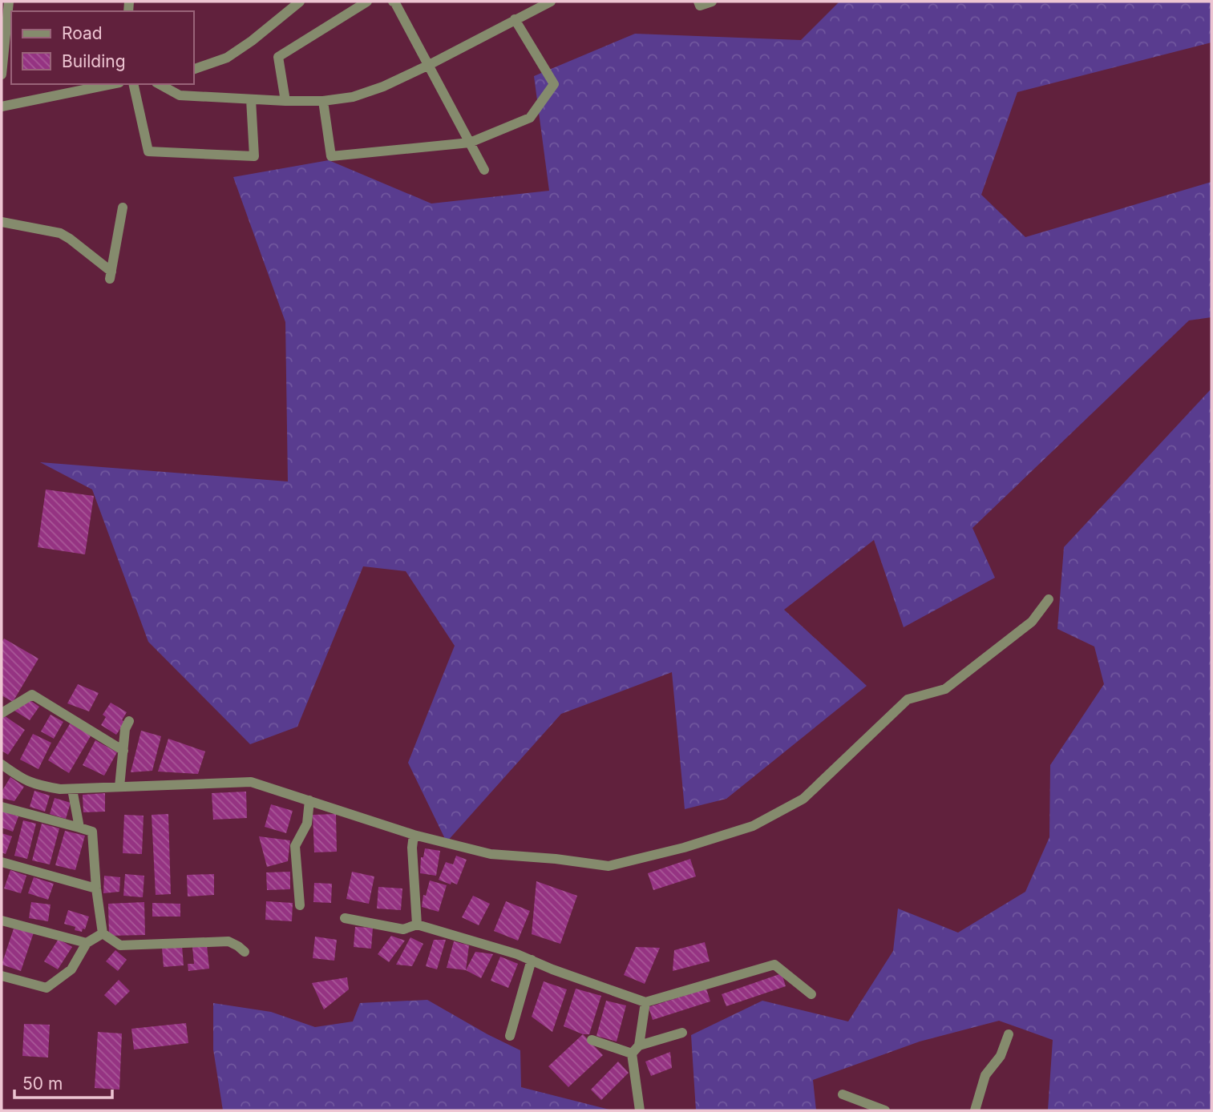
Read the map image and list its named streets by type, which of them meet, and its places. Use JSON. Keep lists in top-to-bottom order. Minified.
{"legend":["Road","Building"],"scale_bar":"50 m"}
